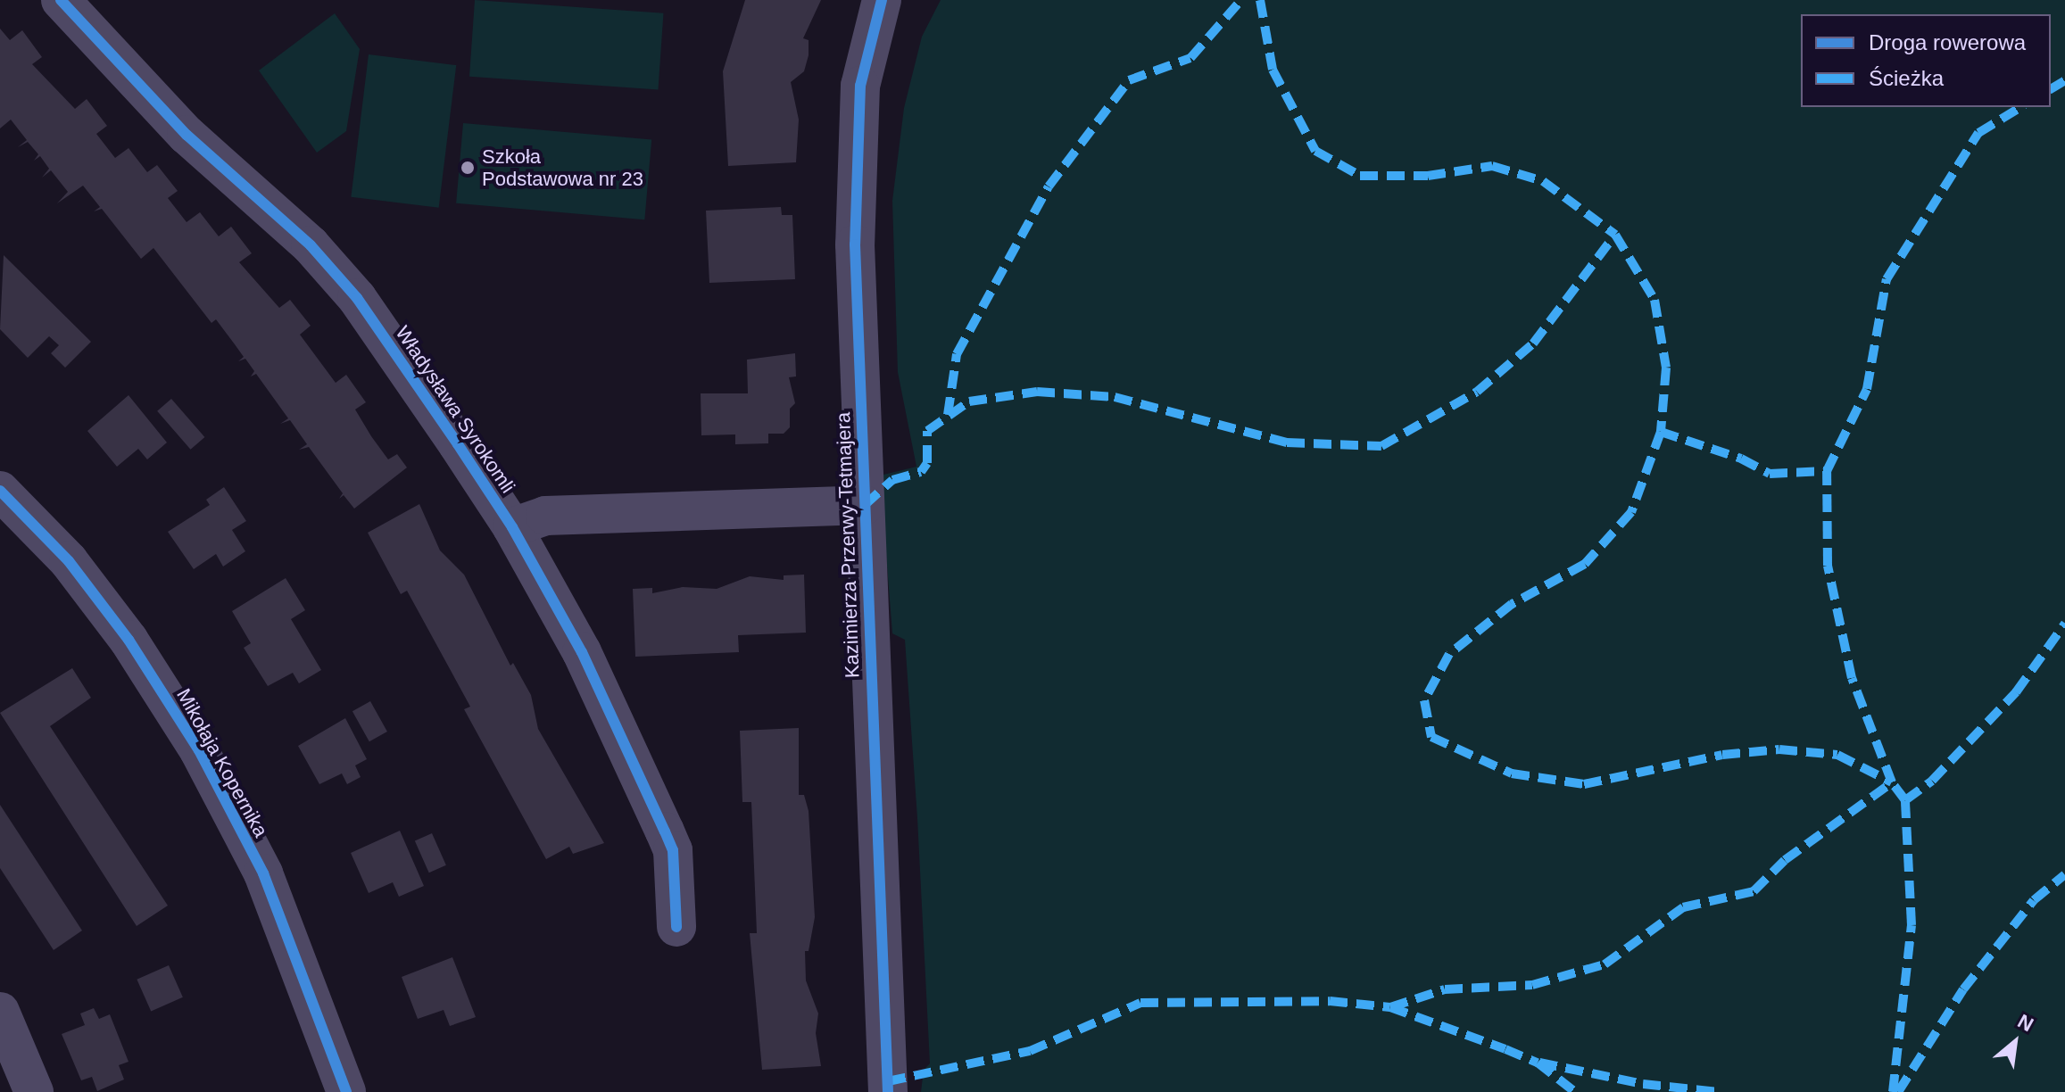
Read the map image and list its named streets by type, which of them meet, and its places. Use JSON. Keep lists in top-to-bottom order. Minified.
{"streets":{"street":["Władysława Syrokomli","Kazimierza Przerwy-Tetmajera","Mikołaja Kopernika"]},"places":["Szkoła Podstawowa nr 23"],"legend":["Droga rowerowa","Ścieżka"],"north":"top right"}
